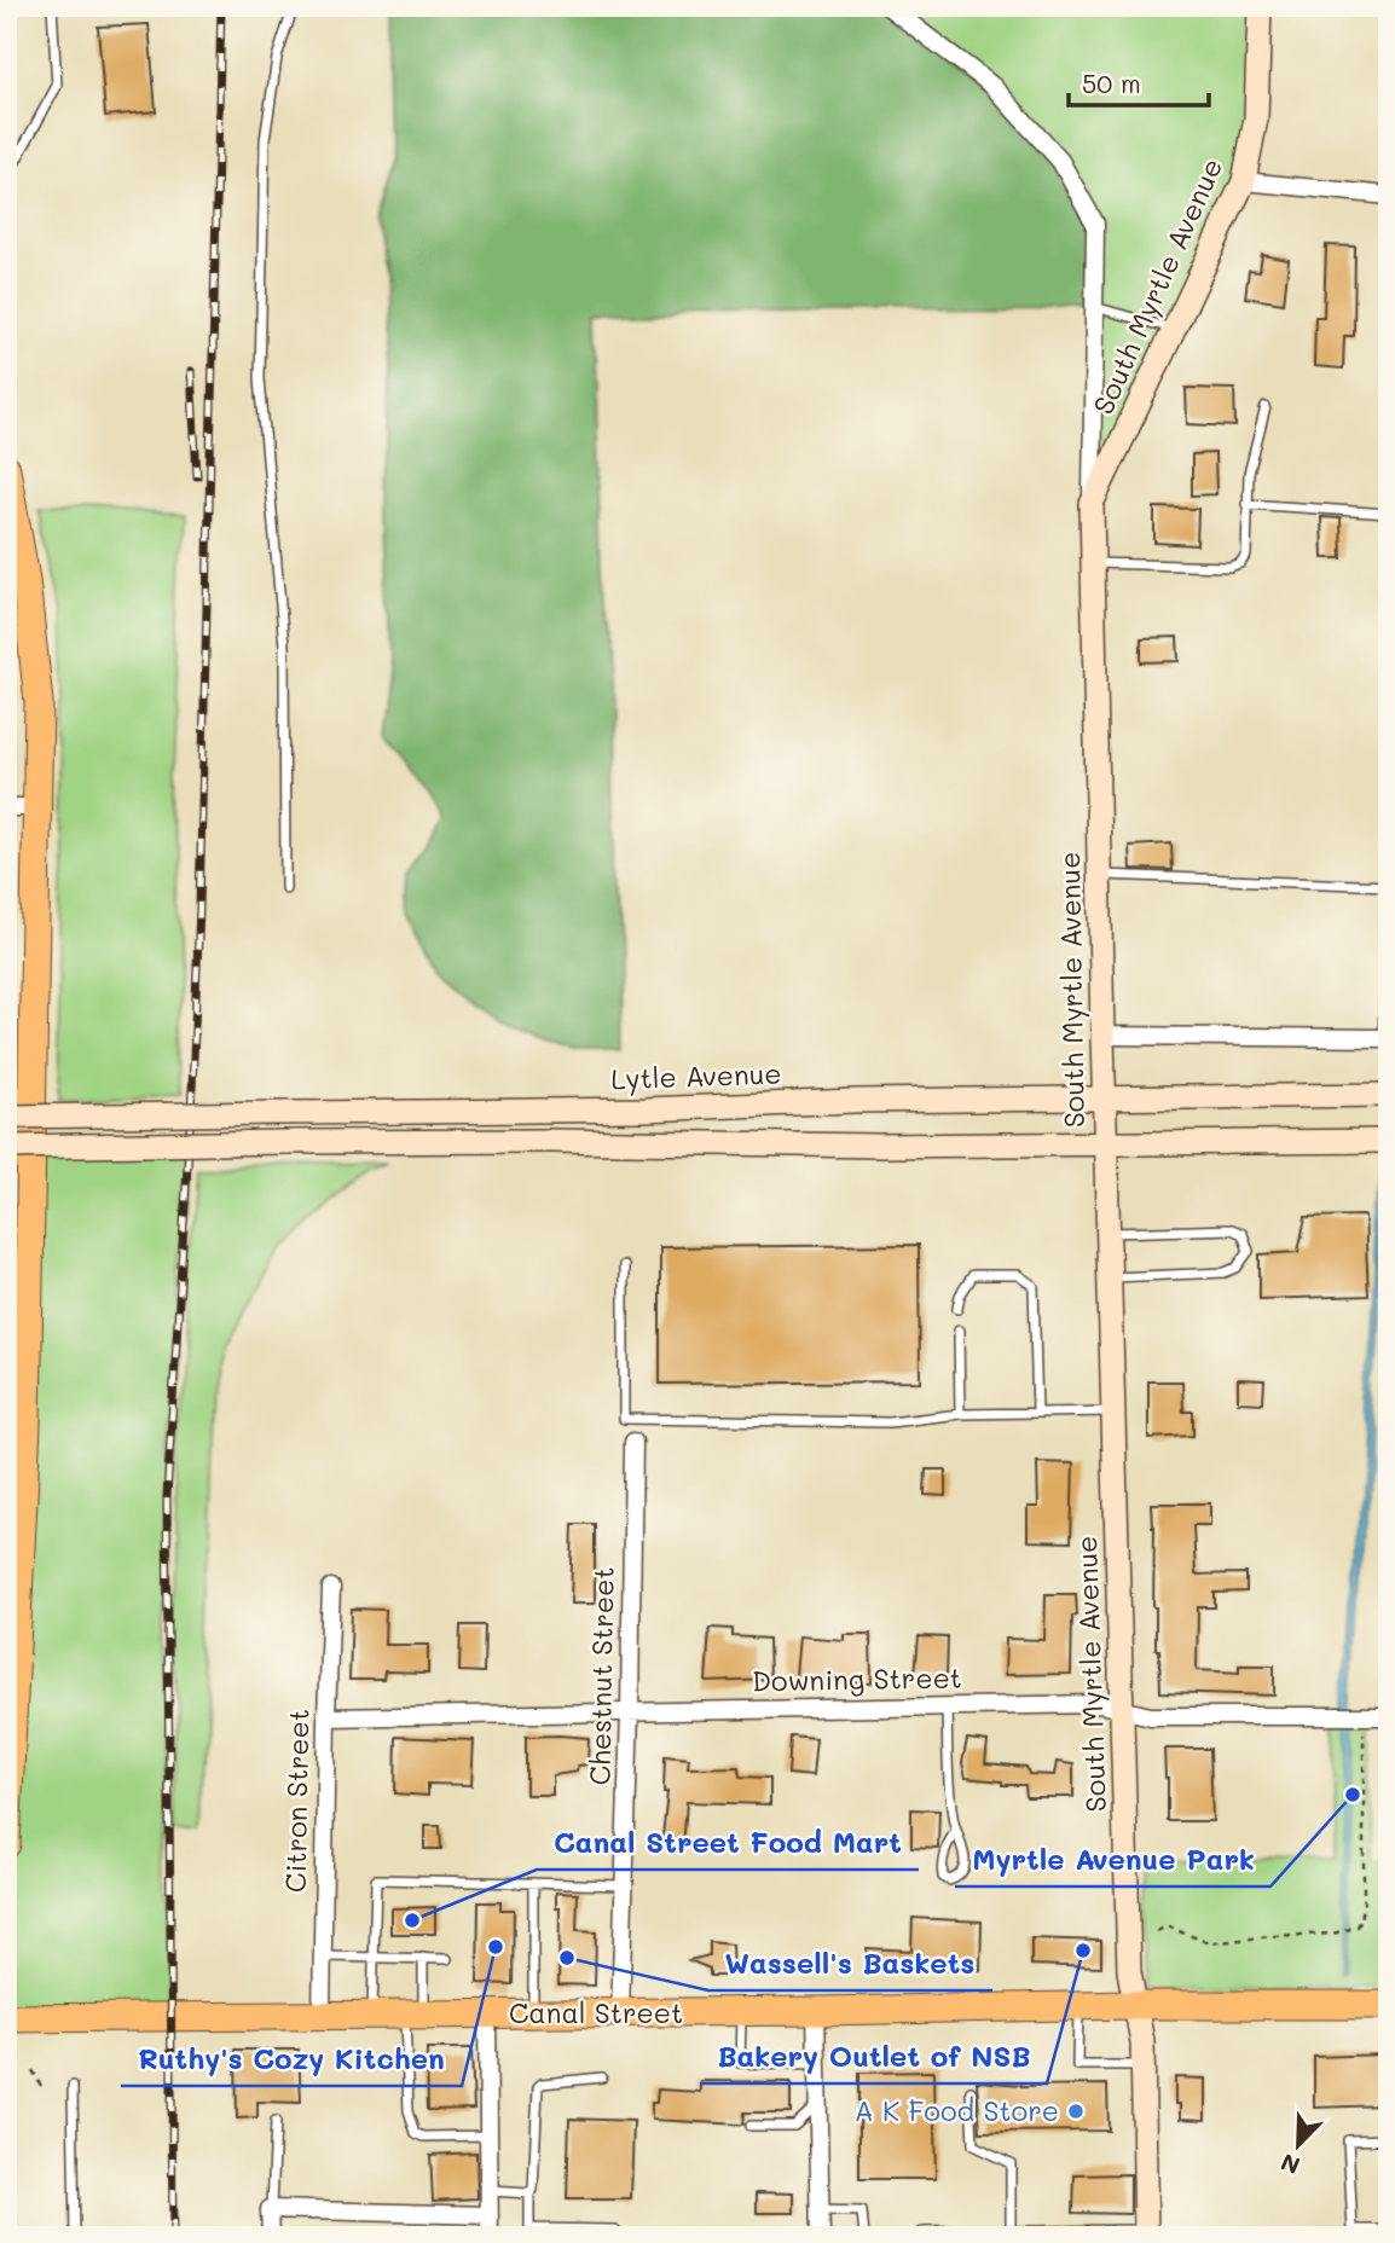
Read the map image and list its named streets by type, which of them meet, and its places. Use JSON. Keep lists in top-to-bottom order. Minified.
{"streets":{"main road":["South Myrtle Avenue","Lytle Avenue","Canal Street"],"street":["Chestnut Street","Downing Street","Citron Street"]},"crossings":[["South Myrtle Avenue","Lytle Avenue"],["South Myrtle Avenue","Downing Street"],["South Myrtle Avenue","Canal Street"],["Chestnut Street","Downing Street"],["Chestnut Street","Canal Street"],["Downing Street","Citron Street"],["Citron Street","Canal Street"]],"places":["Myrtle Avenue Park","Canal Street Food Mart","Ruthy's Cozy Kitchen","Bakery Outlet of NSB","Wassell's Baskets","A K Food Store"],"scale_bar":"50 m","north":"bottom left"}
